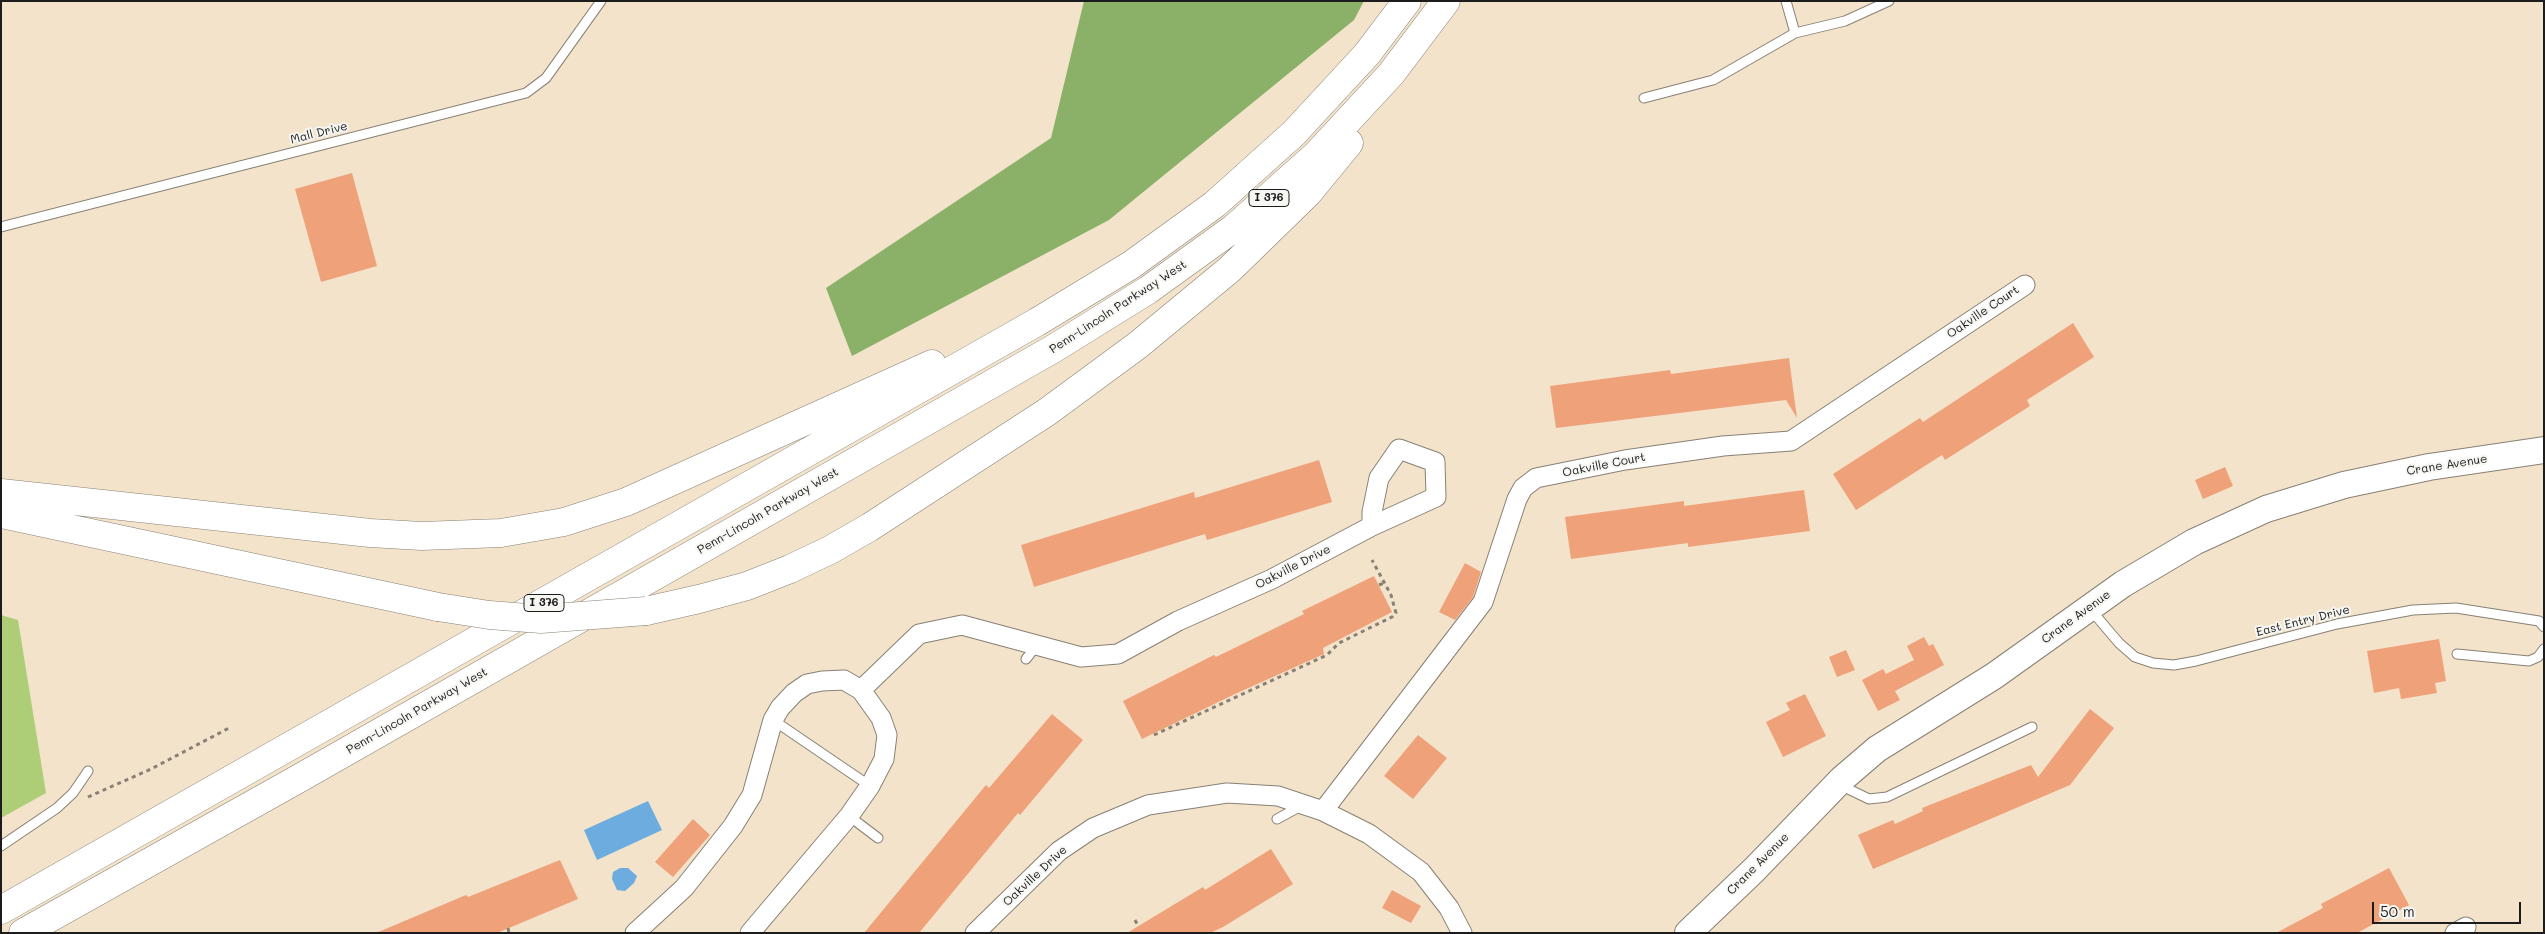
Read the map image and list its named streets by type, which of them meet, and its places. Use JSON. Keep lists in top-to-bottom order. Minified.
{"streets":{"highway":["I 376","Penn-Lincoln Parkway West"],"street":["Oakville Court","Crane Avenue","Oakville Drive"],"lane":["Mall Drive","East Entry Drive"]},"crossings":[["Oakville Court","Oakville Drive"],["Crane Avenue","East Entry Drive"]],"scale_bar":"50 m"}
